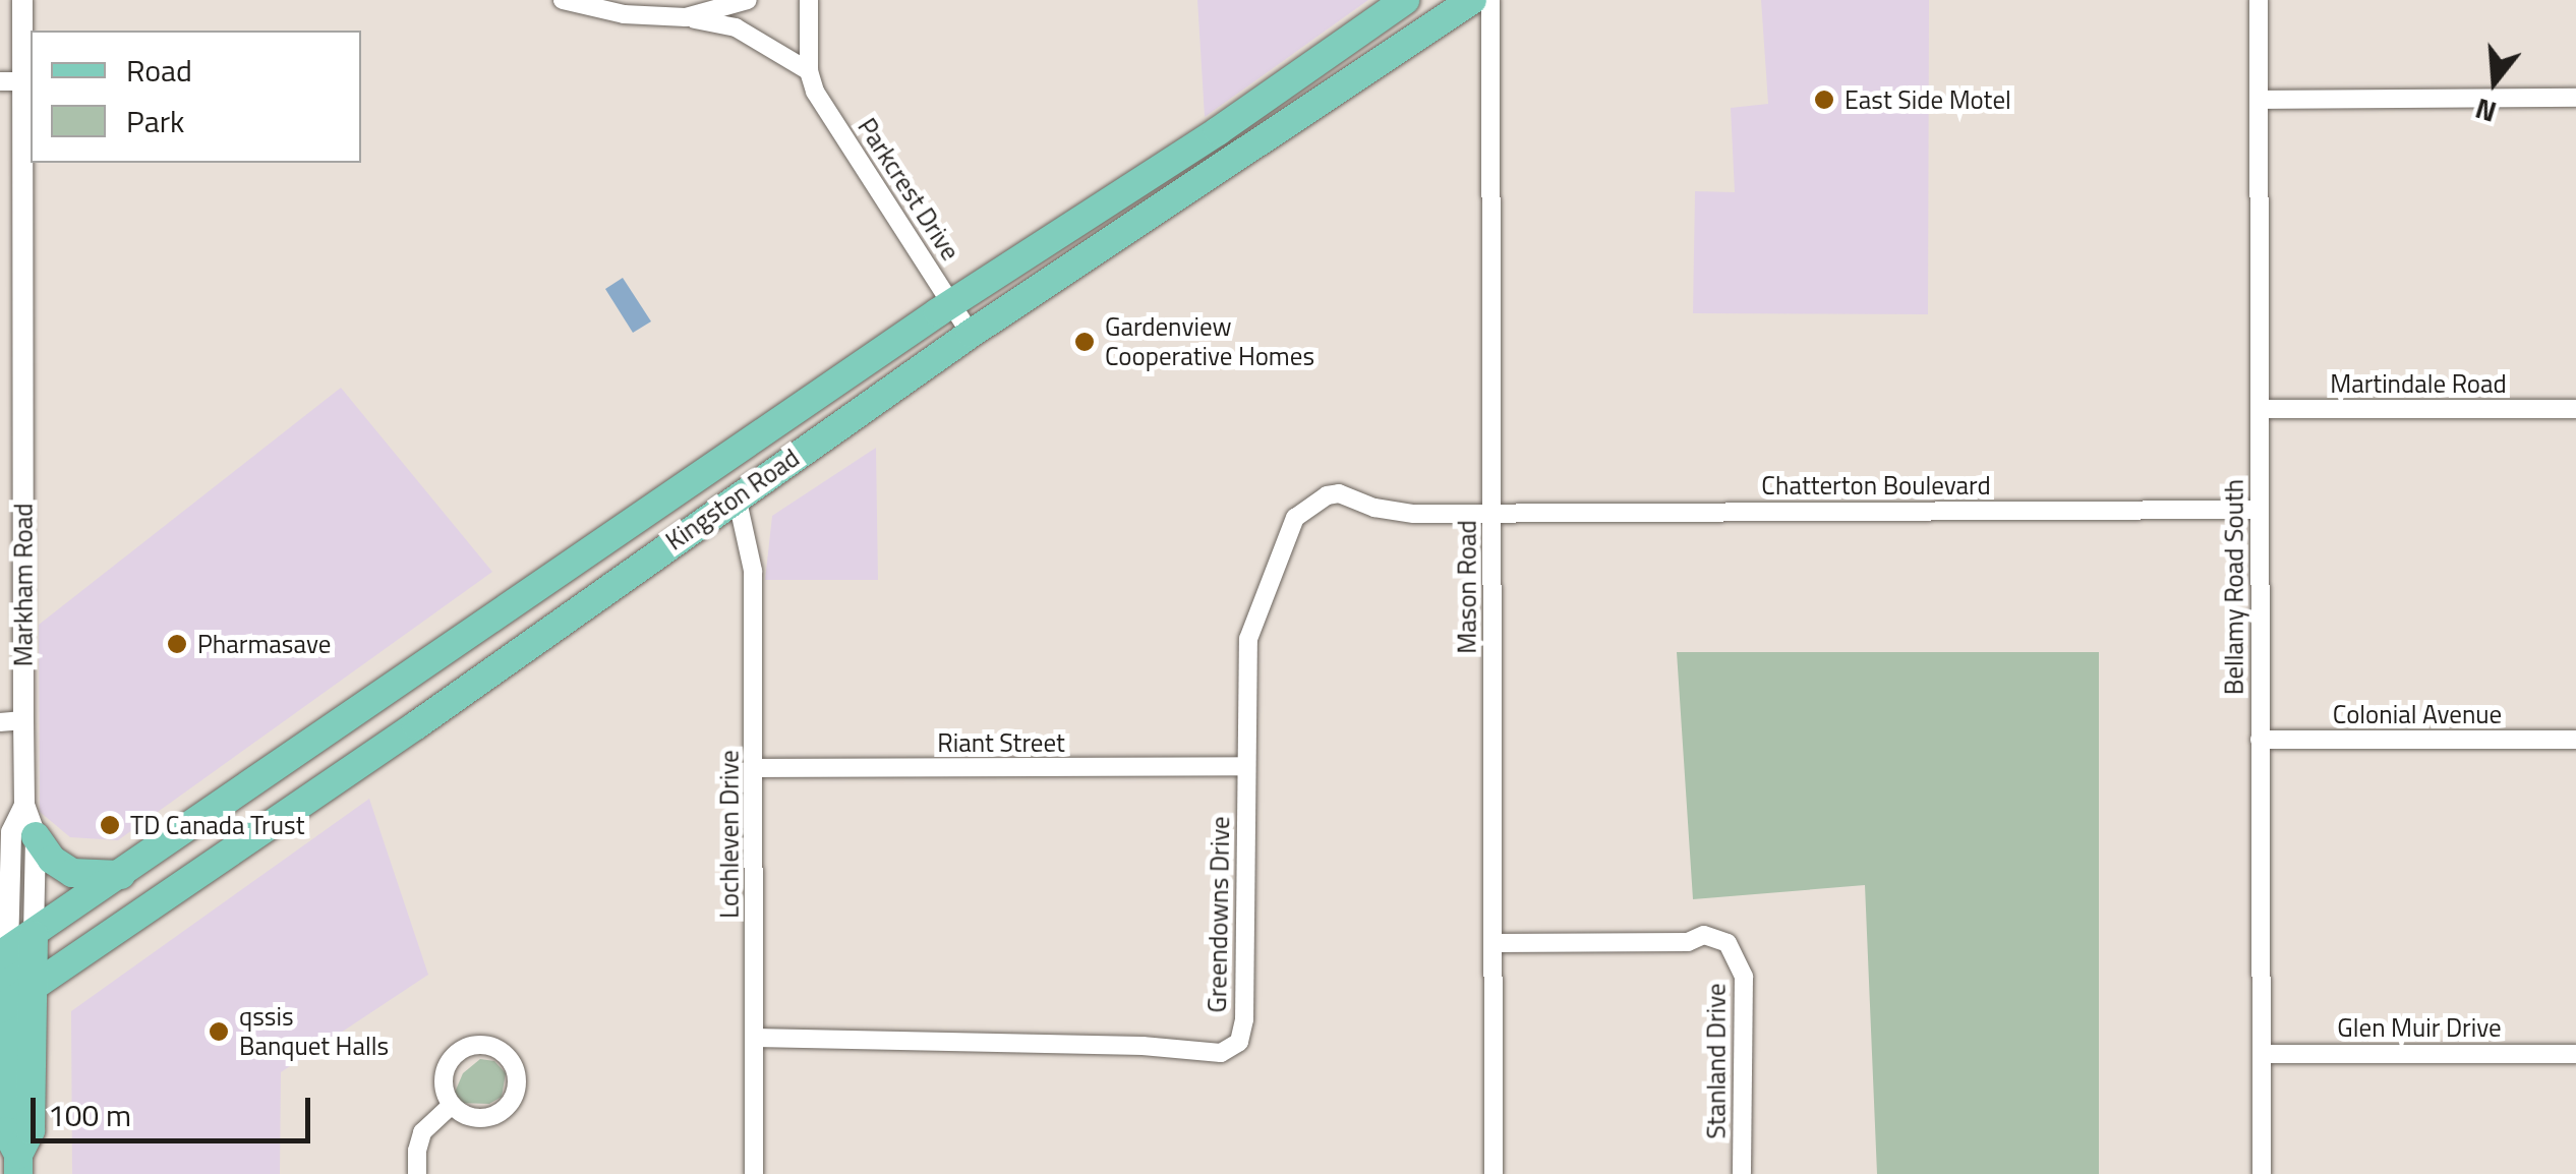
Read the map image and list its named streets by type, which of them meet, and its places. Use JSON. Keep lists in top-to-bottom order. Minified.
{"streets":{"main road":["Kingston Road","Markham Road"],"street":["Parkcrest Drive","Martindale Road","Chatterton Boulevard","Mason Road","Bellamy Road South","Colonial Avenue","Riant Street","Lochleven Drive","Greendowns Drive","Glen Muir Drive","Stanland Drive"]},"crossings":[["Parkcrest Drive","Kingston Road"],["Martindale Road","Bellamy Road South"],["Chatterton Boulevard","Mason Road"],["Chatterton Boulevard","Bellamy Road South"],["Chatterton Boulevard","Greendowns Drive"],["Kingston Road","Markham Road"],["Kingston Road","Lochleven Drive"],["Mason Road","Greendowns Drive"],["Mason Road","Stanland Drive"],["Bellamy Road South","Colonial Avenue"],["Bellamy Road South","Glen Muir Drive"],["Riant Street","Lochleven Drive"],["Riant Street","Greendowns Drive"],["Lochleven Drive","Greendowns Drive"]],"places":["East Side Motel","Gardenview Cooperative Homes","Pharmasave","TD Canada Trust","qssis Banquet Halls"],"legend":["Road","Park"],"scale_bar":"100 m","north":"bottom"}
